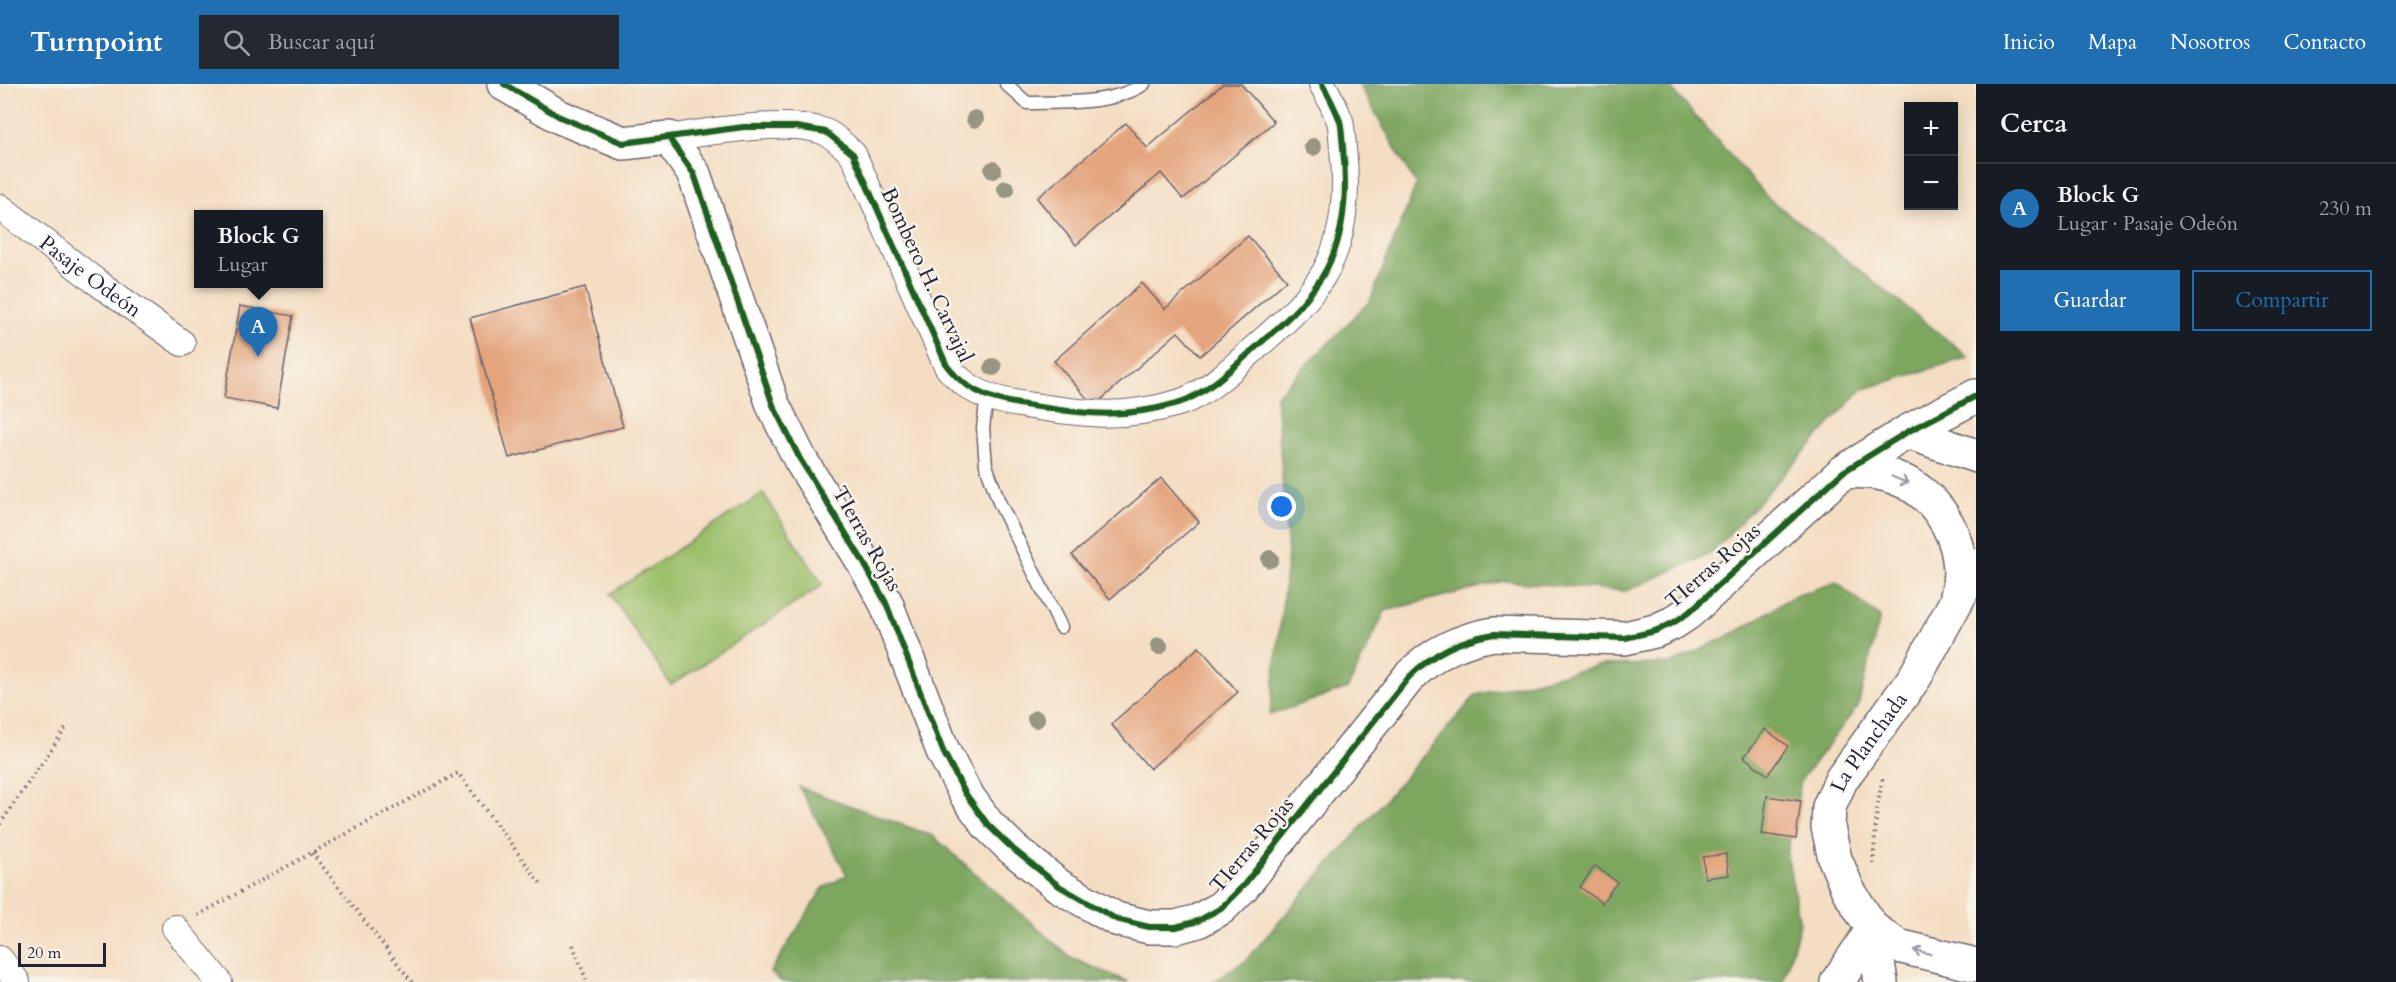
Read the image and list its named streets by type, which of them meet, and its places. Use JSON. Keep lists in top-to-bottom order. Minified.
{"streets":{"main road":["TIerras Rojas","La Planchada"],"street":["Pasaje Odeón","Bombero H. Carvajal"]},"crossings":[["Bombero H. Carvajal","TIerras Rojas"]],"scale_bar":"20 m","page":{"header":"Turnpoint","search":"Buscar aquí","nav":["Inicio","Mapa","Nosotros","Contacto"],"heading":"Cerca","map_buttons":["+","−"],"list":[{"mark":"A","name":"Block G","note":"Lugar · Pasaje Odeón","value":"230 m"}],"popup":["Block G","Lugar"],"buttons":["Guardar","Compartir"],"pins":"A","scale":"20 m"}}
